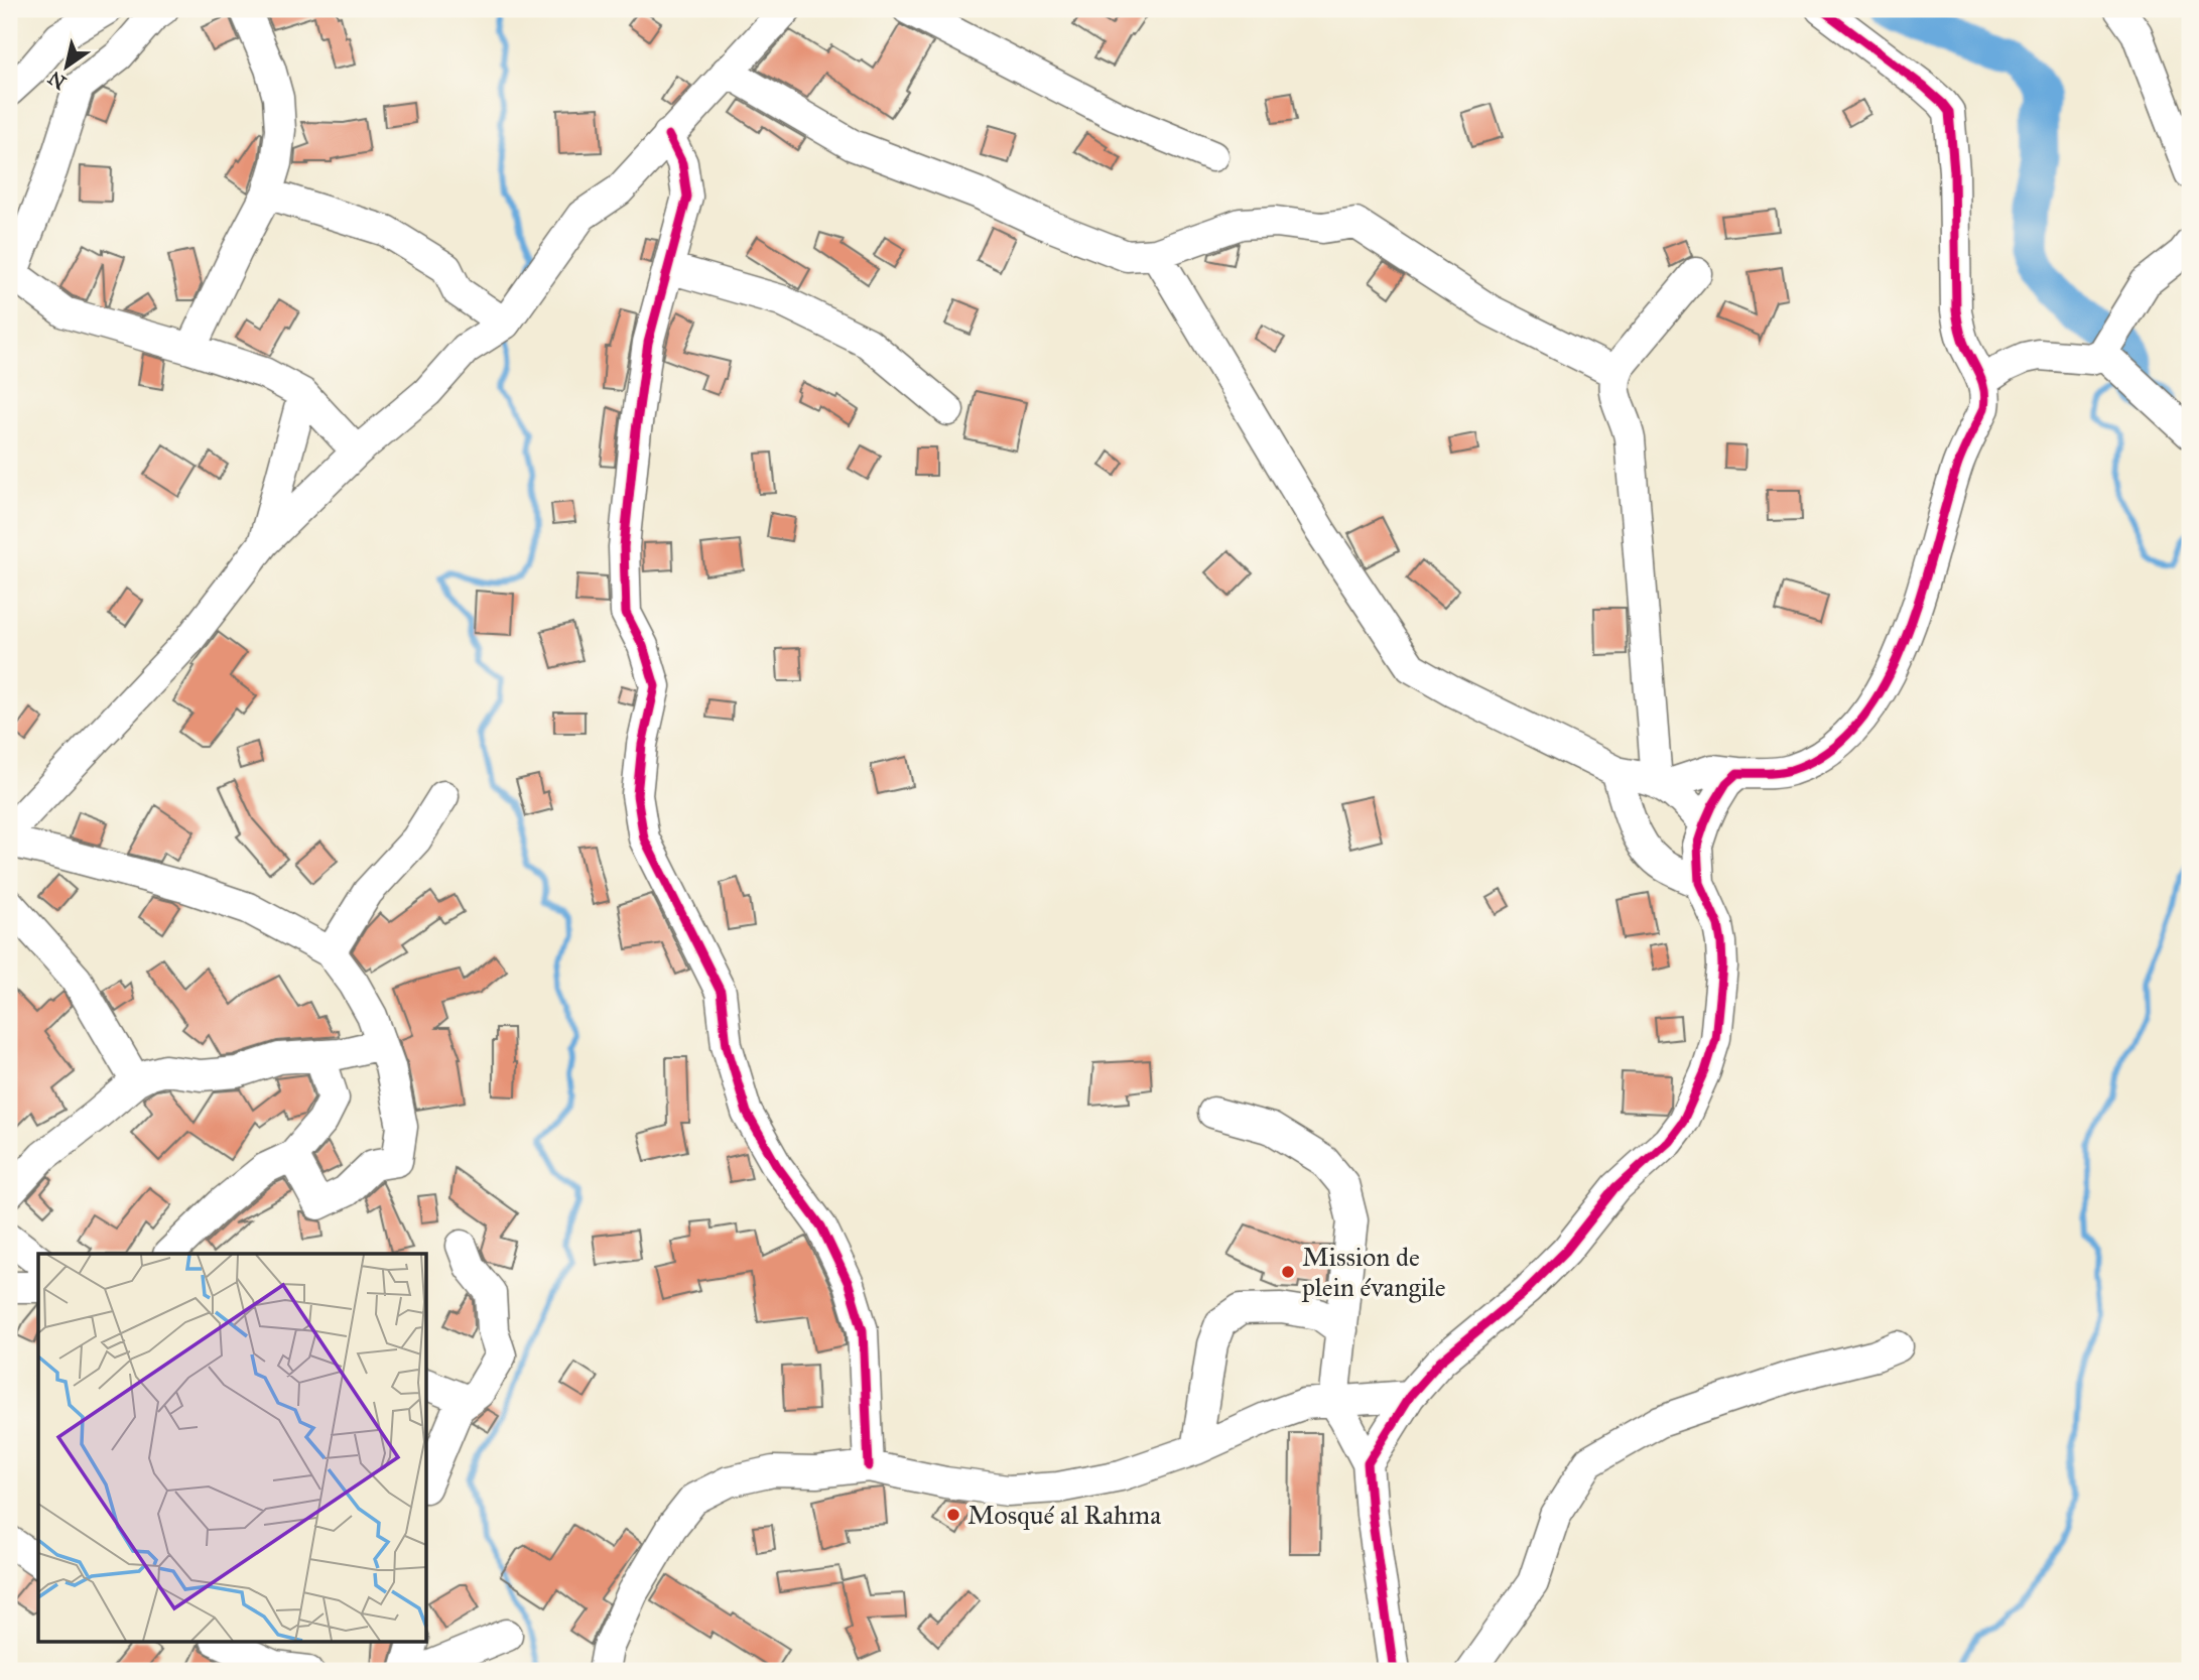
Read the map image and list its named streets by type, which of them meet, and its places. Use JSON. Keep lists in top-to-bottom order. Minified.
{"places":["Mission de plein évangile","Mosqué al Rahma"],"north":"bottom left"}
